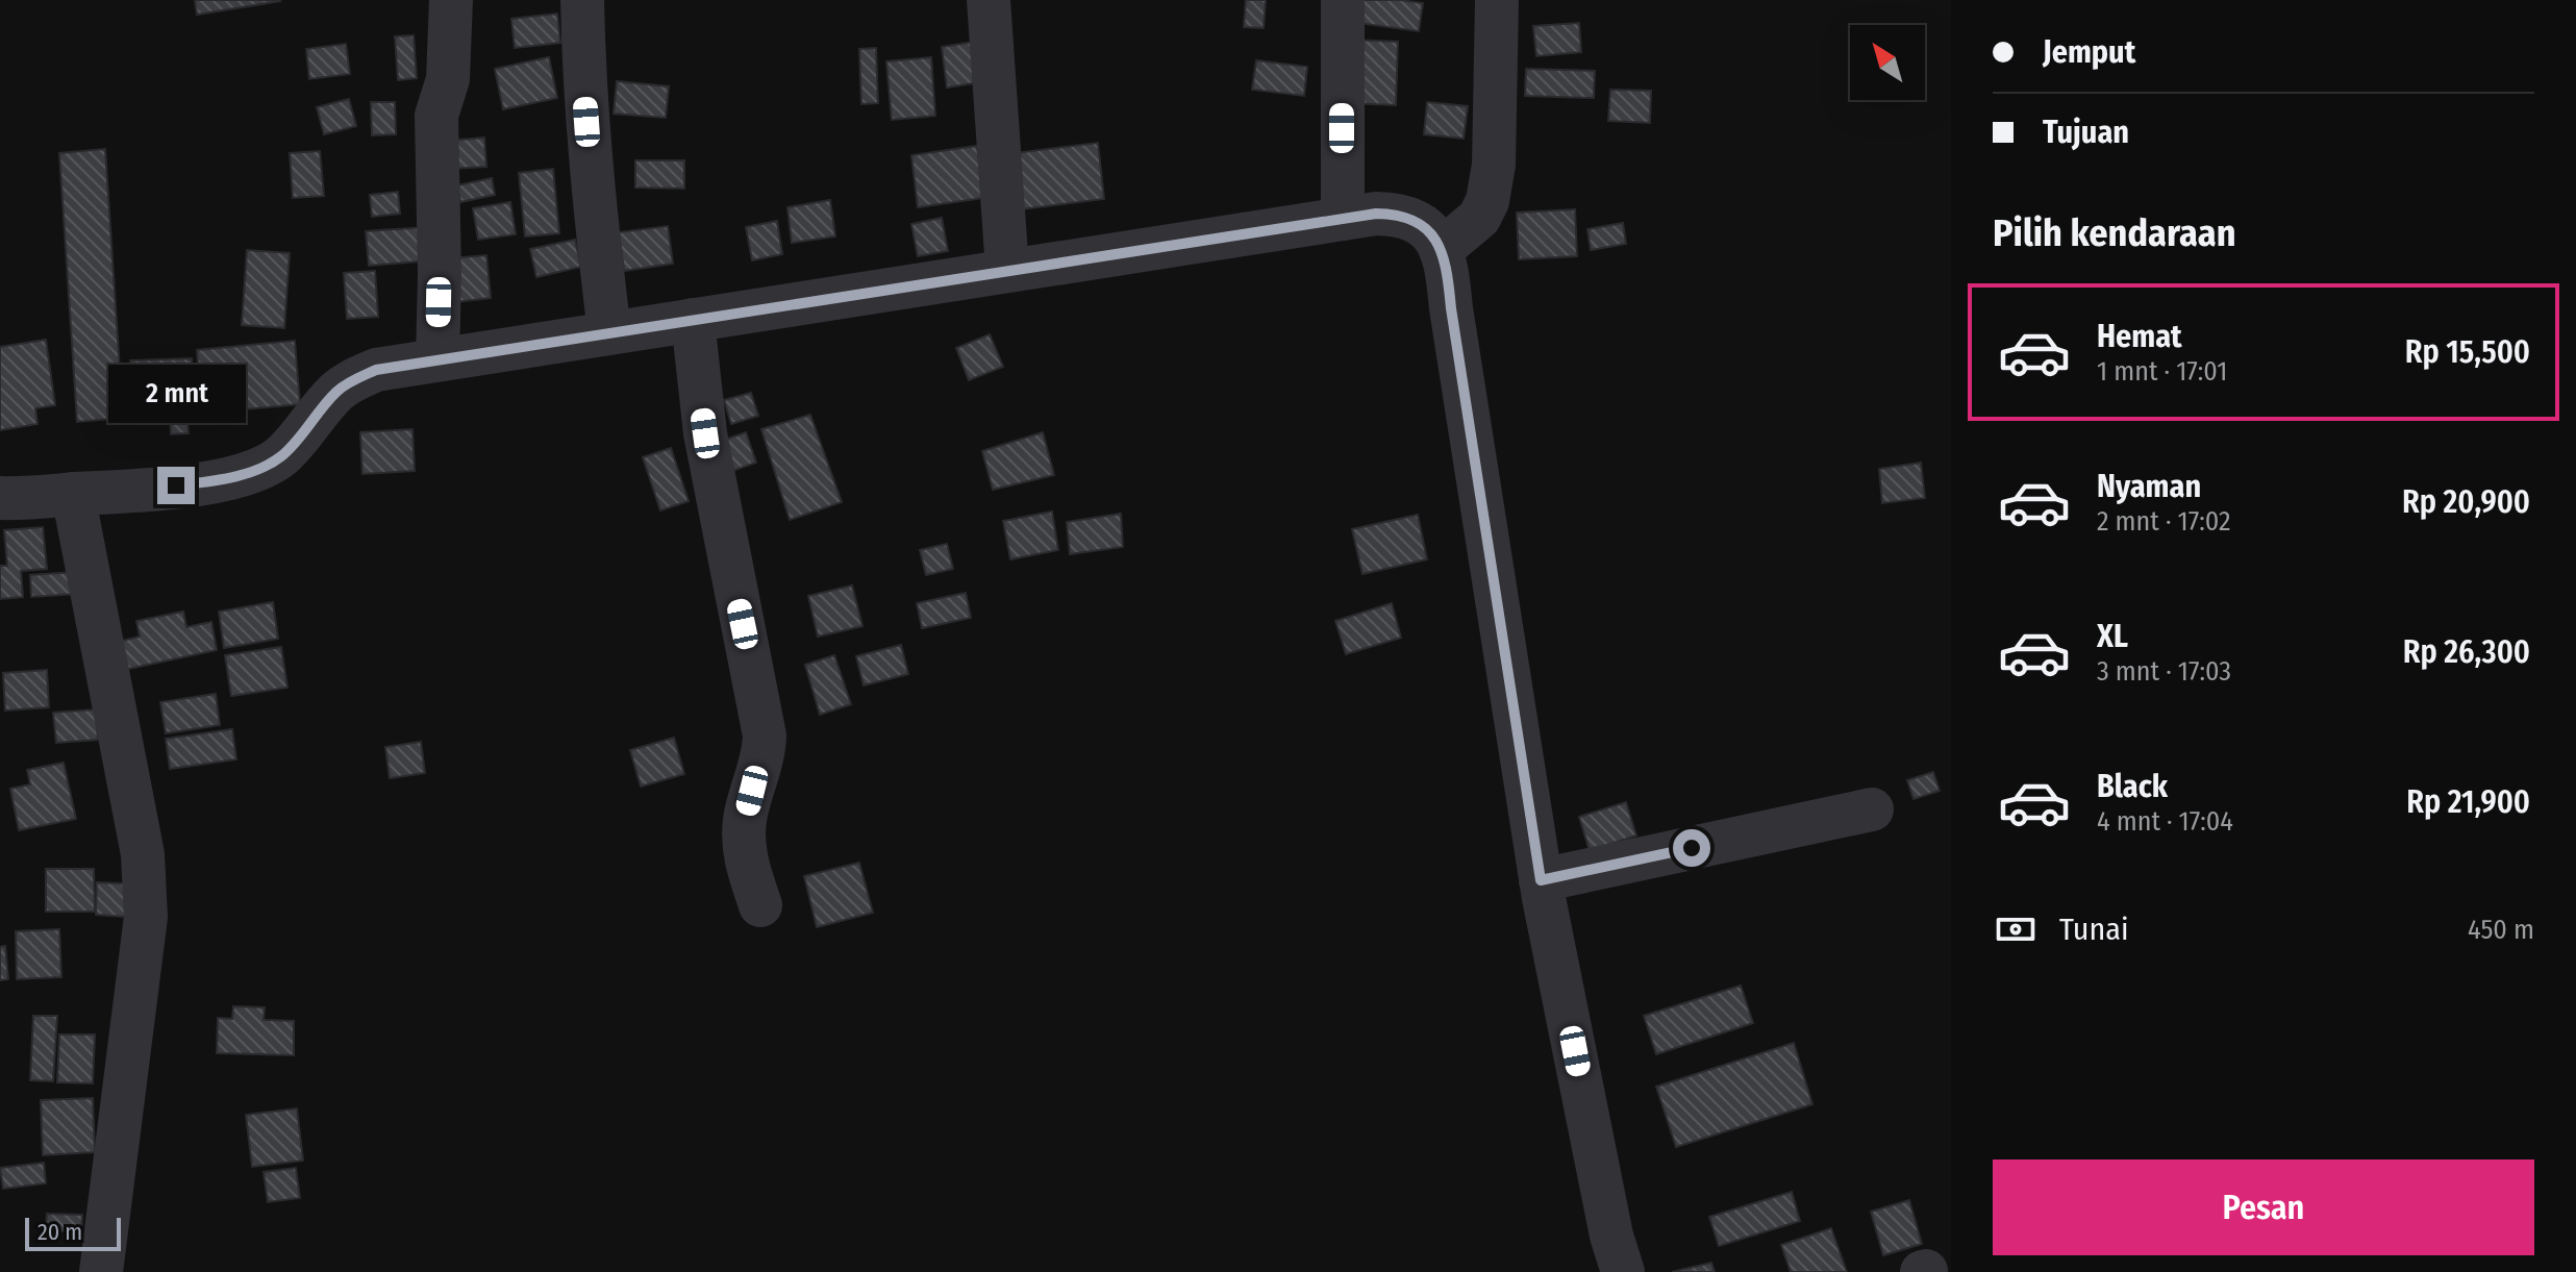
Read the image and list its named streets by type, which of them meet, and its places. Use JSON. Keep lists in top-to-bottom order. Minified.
{"scale_bar":"20 m","north":"top left","page":{"banner":["Jemput","Tujuan"],"heading":"Pilih kendaraan","list":[{"name":"Hemat","note":"1 mnt · 17:01","value":"Rp 15,500"},{"name":"Nyaman","note":"2 mnt · 17:02","value":"Rp 20,900"},{"name":"XL","note":"3 mnt · 17:03","value":"Rp 26,300"},{"name":"Black","note":"4 mnt · 17:04","value":"Rp 21,900"}],"bubble":"2 mnt","pay":["Tunai","450 m"],"buttons":"Pesan","scale":"20 m"}}
